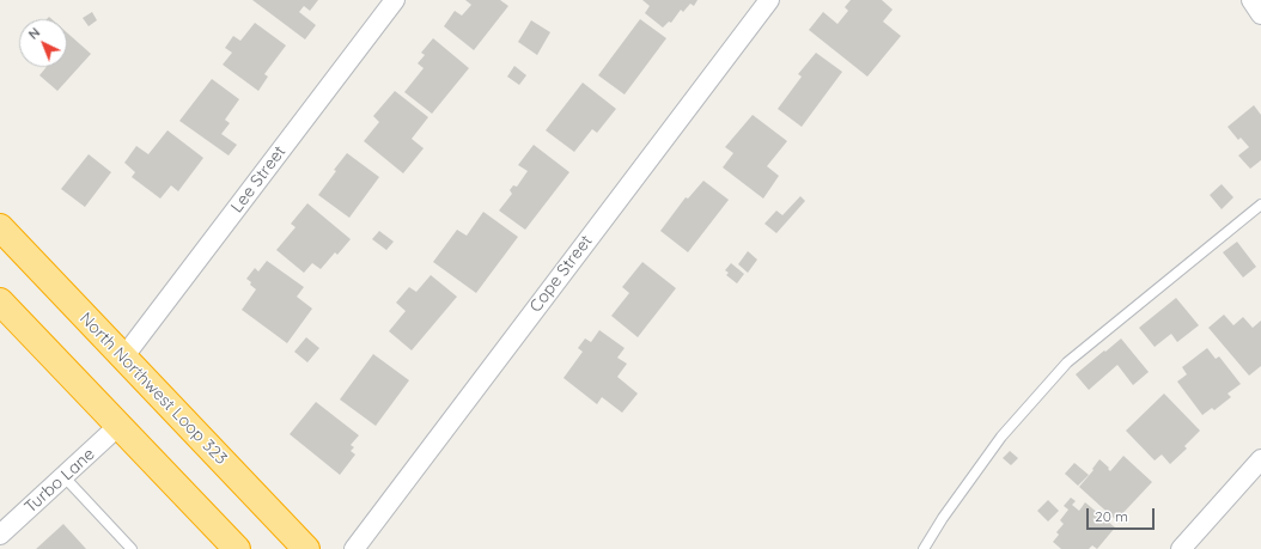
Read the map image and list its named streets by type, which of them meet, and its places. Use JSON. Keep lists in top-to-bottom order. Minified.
{"streets":{"highway":["North Northwest Loop 323"],"street":["Lee Street","Cope Street","Turbo Lane"]},"crossings":[["Lee Street","North Northwest Loop 323"]],"scale_bar":"20 m","north":"top left"}
